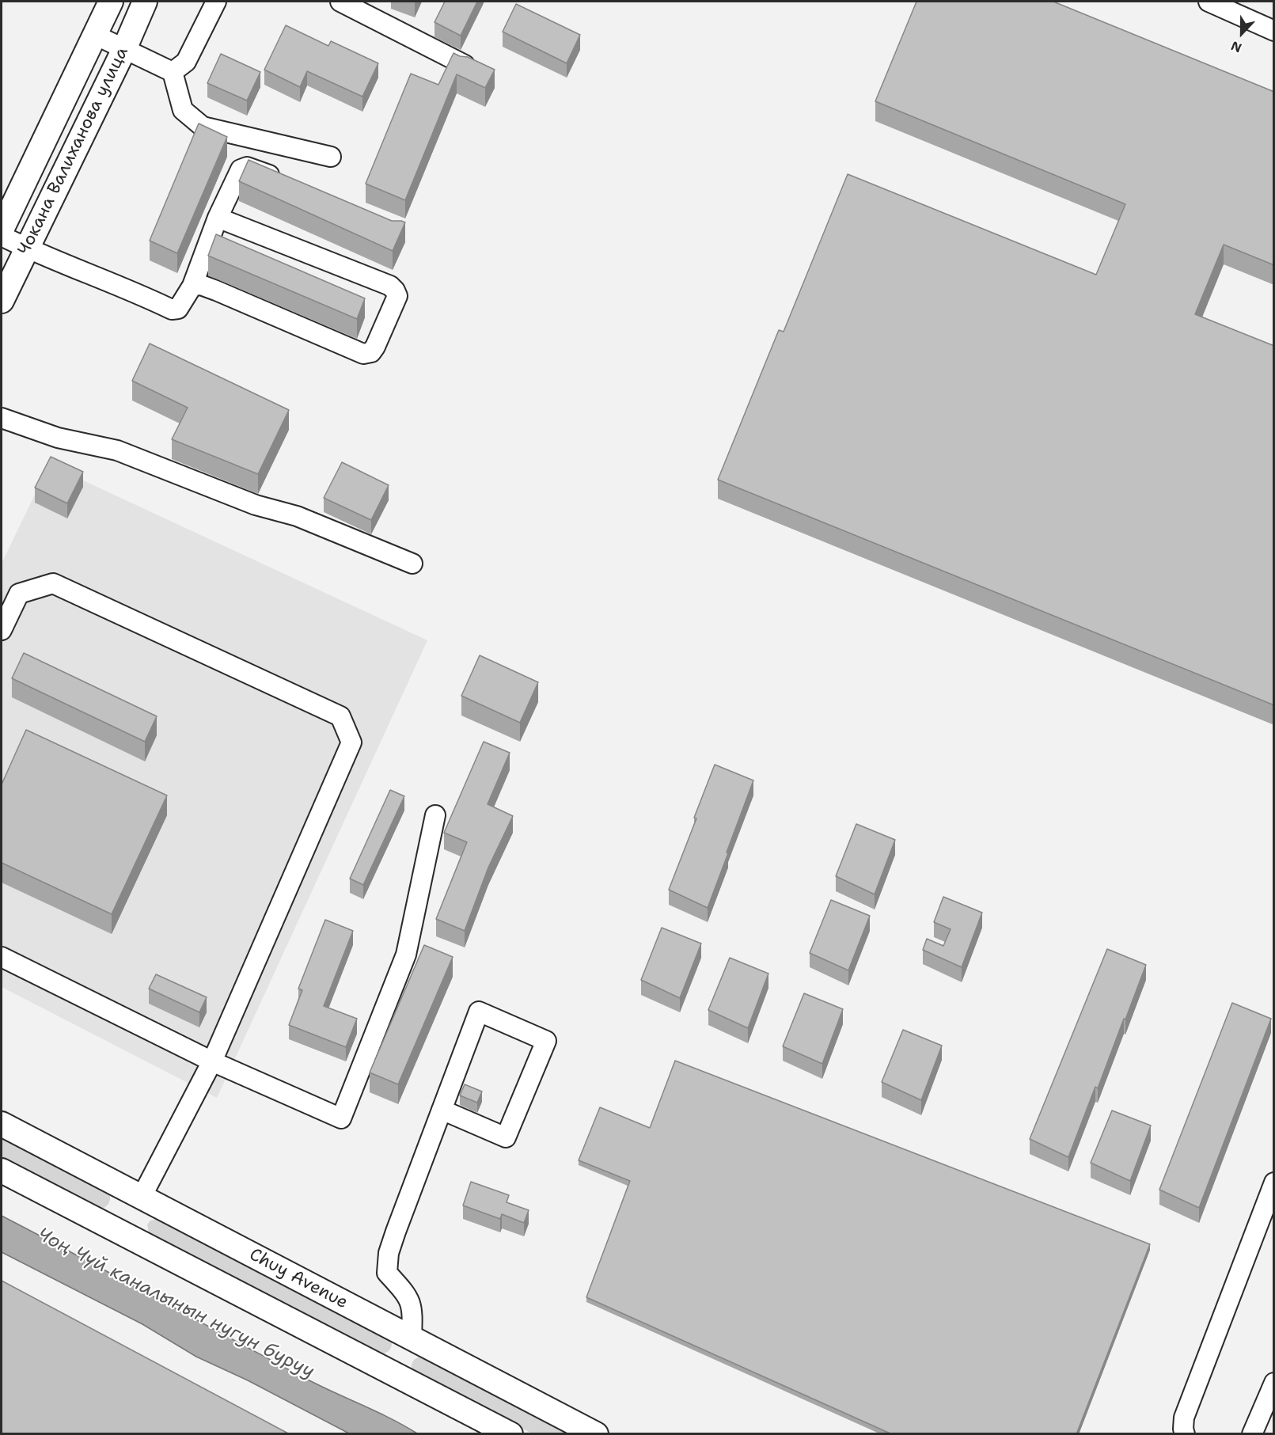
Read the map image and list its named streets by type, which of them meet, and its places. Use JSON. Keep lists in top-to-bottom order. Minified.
{"streets":{"main road":["Чокана Валиханова улица","Chuy Avenue"]},"water":["Чоң Чүй каналынын нугун буруу"],"north":"bottom"}
